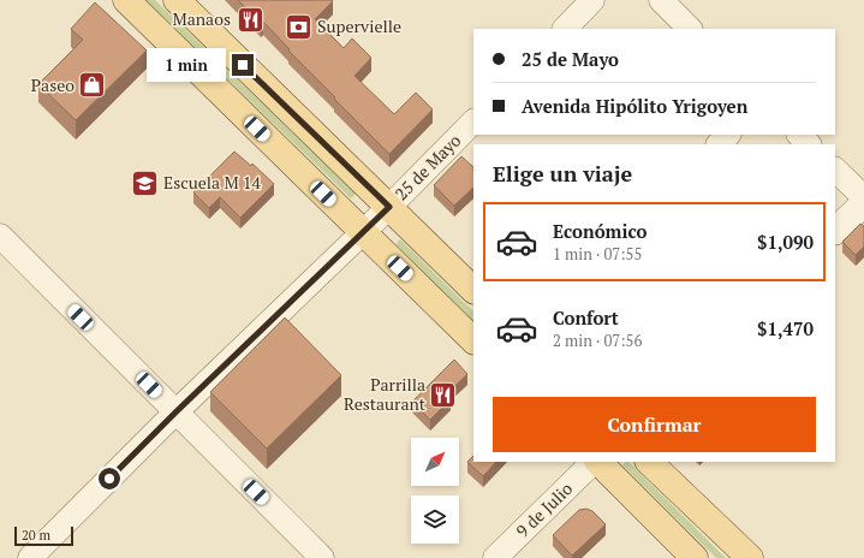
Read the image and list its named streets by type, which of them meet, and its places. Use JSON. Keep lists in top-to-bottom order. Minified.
{"streets":{"street":["25 de Mayo","9 de Julio"]},"places":{"restaurant":["Manaos","Parrilla Restaurant"],"bank":["Supervielle"],"shop":["Paseo"],"school or university":["Escuela M 14"]},"scale_bar":"20 m","north":"top right","page":{"banner":["25 de Mayo","Avenida Hipólito Yrigoyen"],"bubble":"1 min","heading":"Elige un viaje","list":[{"name":"Económico","note":"1 min · 07:55","value":"$1,090"},{"name":"Confort","note":"2 min · 07:56","value":"$1,470"}],"buttons":"Confirmar","scale":"20 m"}}
